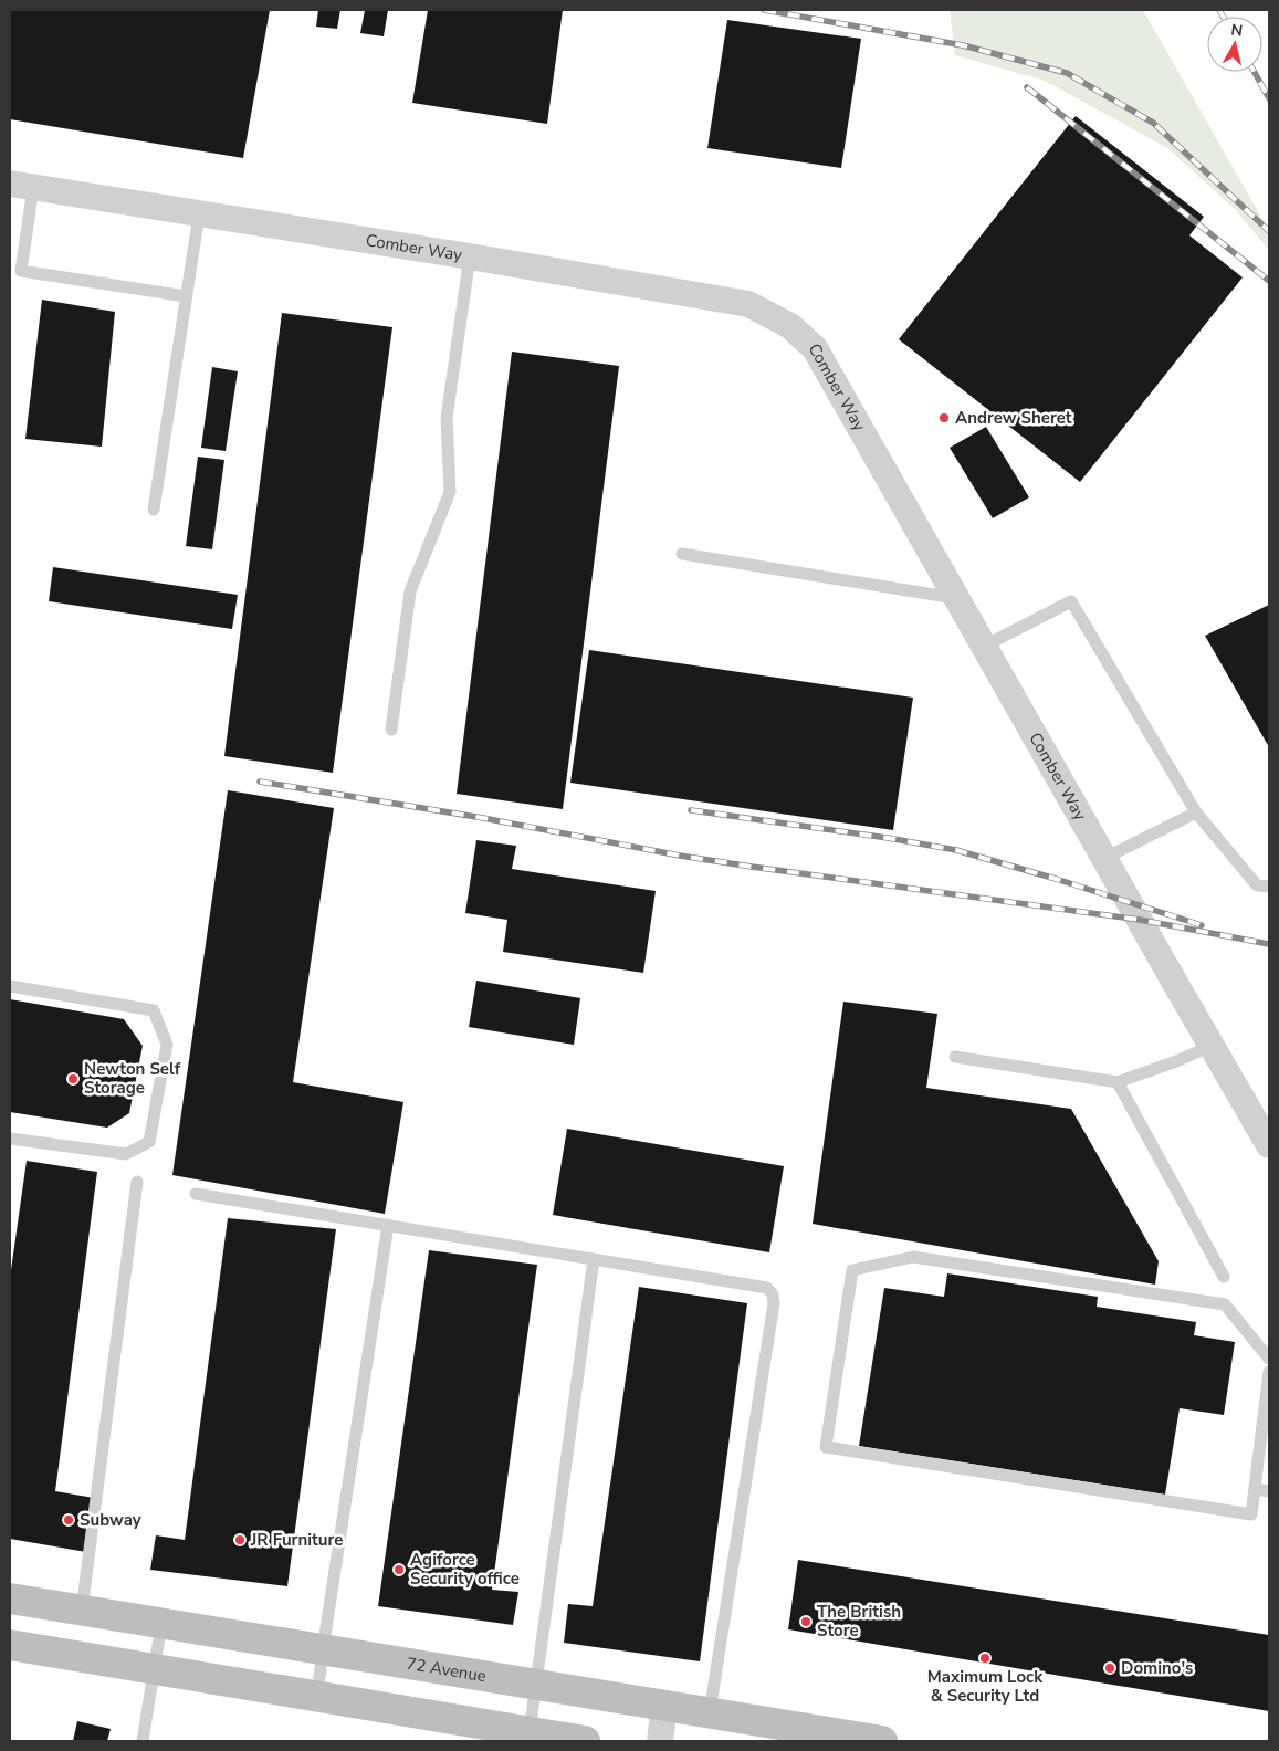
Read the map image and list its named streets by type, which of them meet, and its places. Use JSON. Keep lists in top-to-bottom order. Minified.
{"streets":{"main road":["72 Avenue"],"street":["Comber Way"]},"places":["Andrew Sheret","Newton Self Storage","Subway","JR Furniture","Agiforce Security office","The British Store","Maximum Lock & Security Ltd","Domino's"],"north":"top"}
